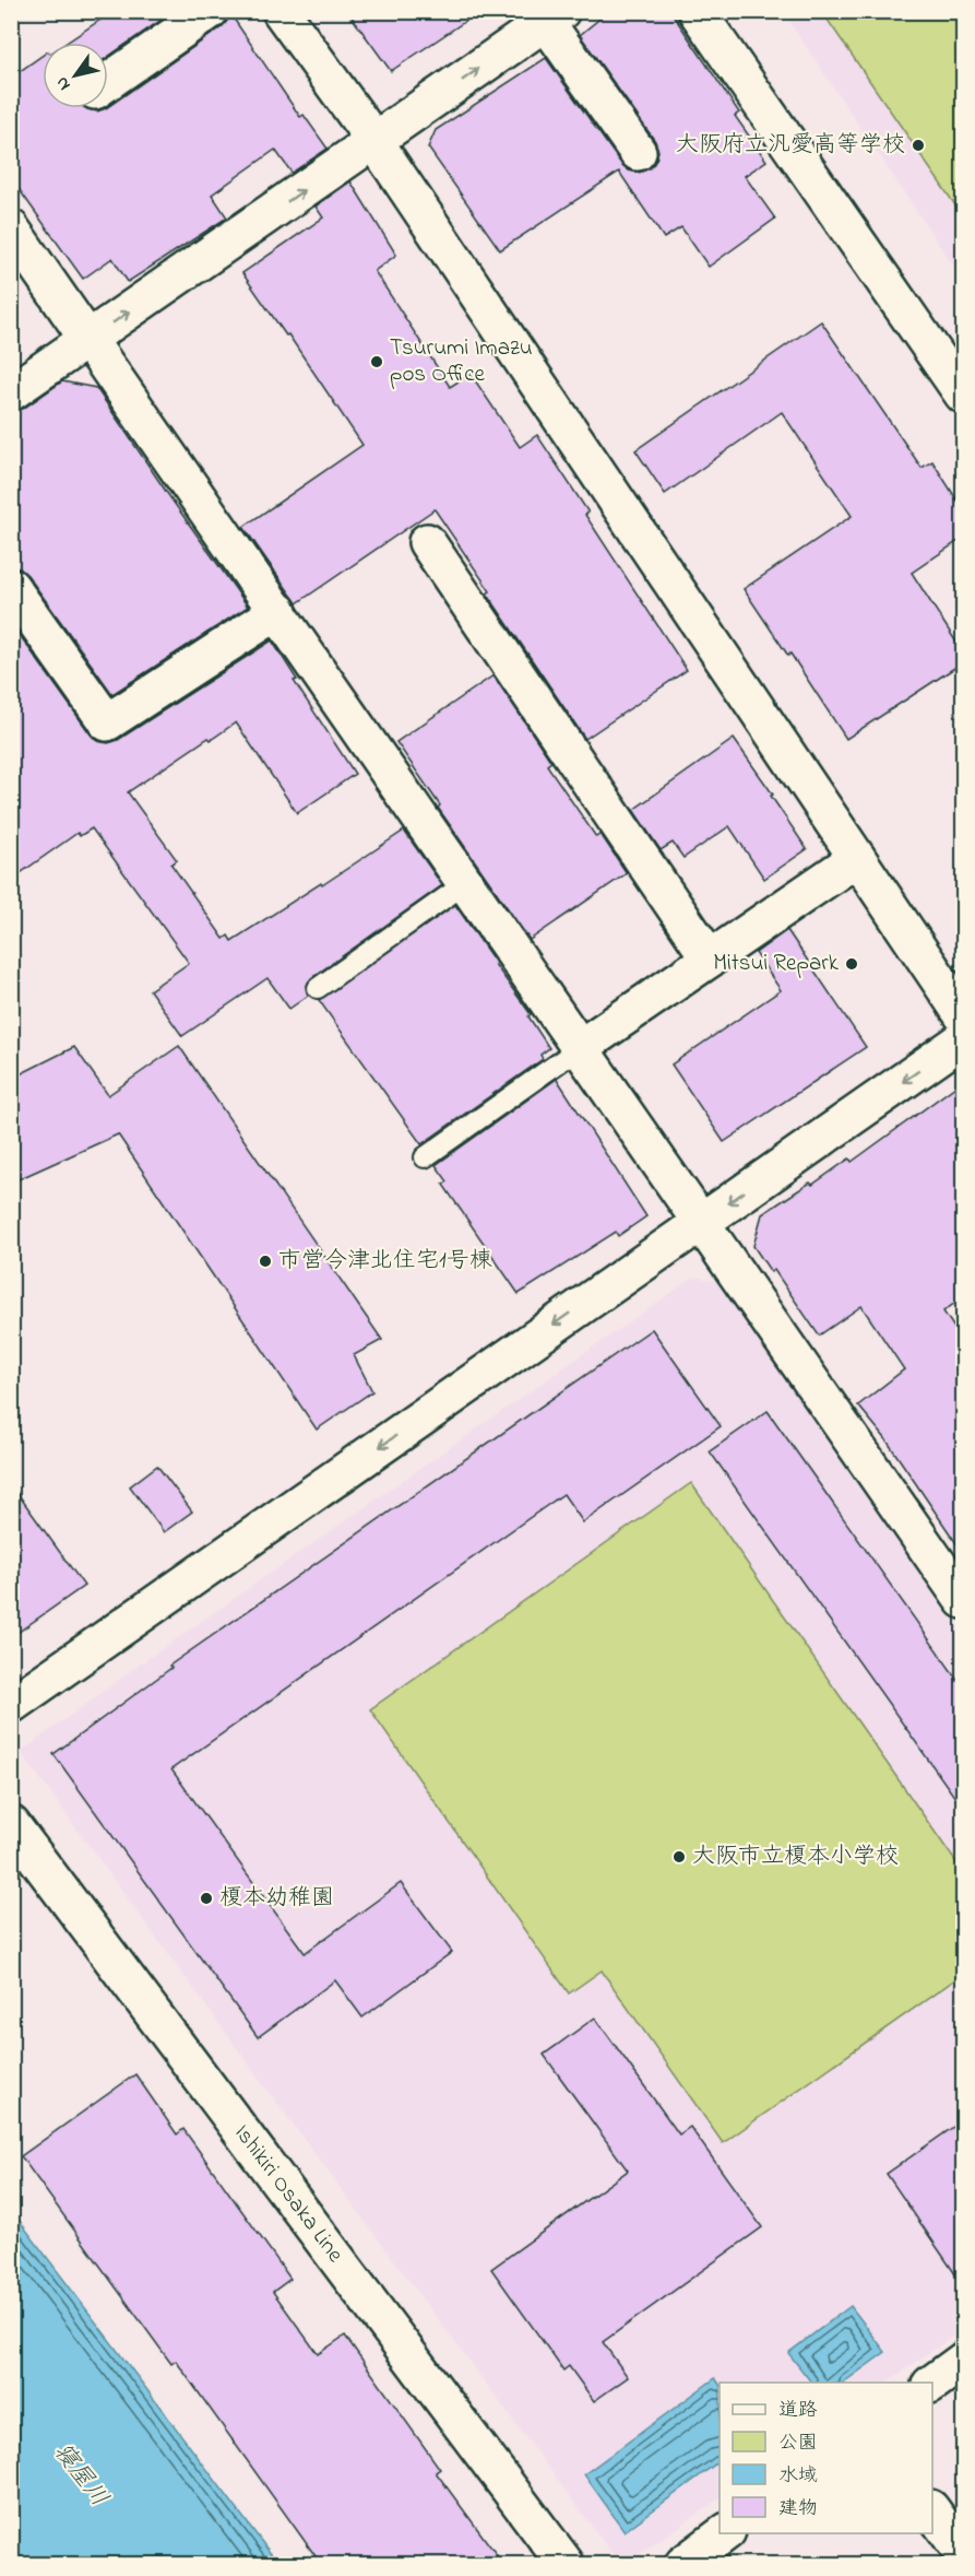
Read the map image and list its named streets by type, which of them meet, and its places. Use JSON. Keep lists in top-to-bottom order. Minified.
{"streets":{"street":["Ishikiri Osaka Line"]},"water":["寝屋川"],"places":["大阪府立汎愛高等学校","Tsurumi Imazu pos Office","Mitsui Repark","市営今津北住宅1号棟","大阪市立榎本小学校","榎本幼稚園"],"legend":["道路","公園","水域","建物"],"north":"bottom left"}
